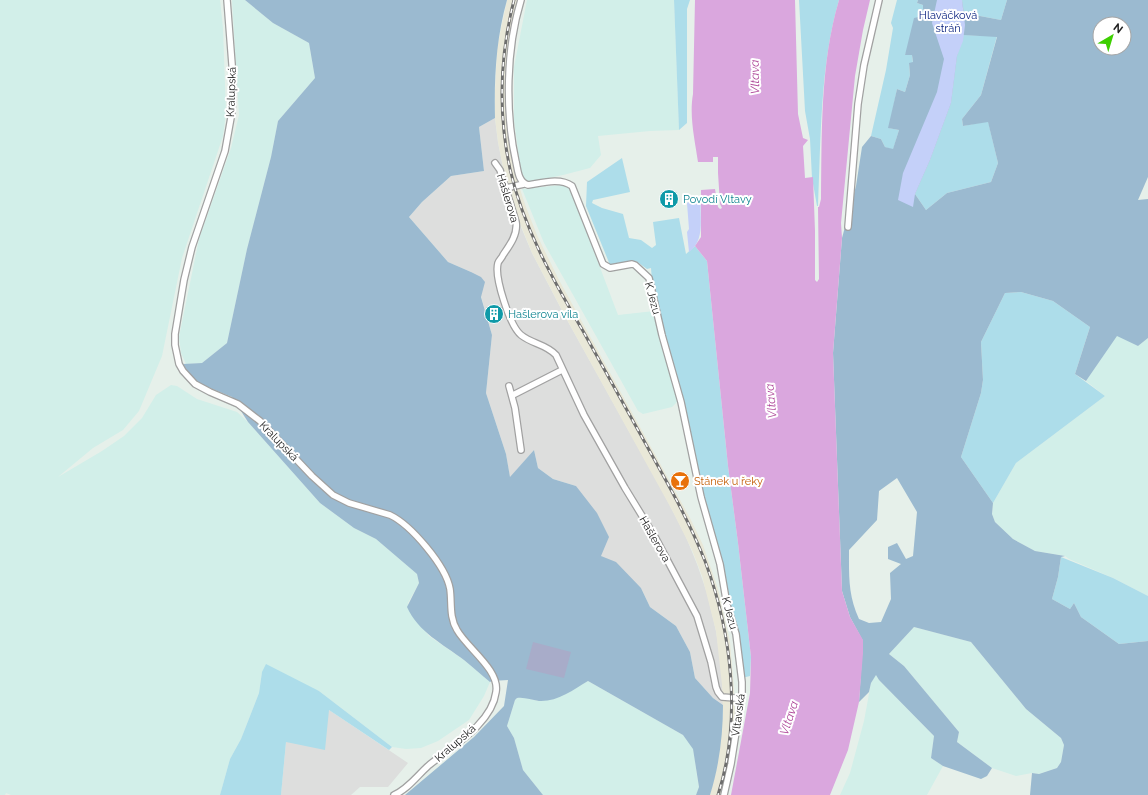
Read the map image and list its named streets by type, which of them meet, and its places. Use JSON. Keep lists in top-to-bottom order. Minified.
{"streets":{"street":["Kralupská","Hašlerova","K Jezu","Vltavská"]},"crossings":[["Hašlerova","K Jezu"],["Hašlerova","Vltavská"],["K Jezu","Vltavská"]],"water":["Vltava"],"parks":["Hlaváčková stráň"],"places":{"building":["Povodí Vltavy","Hašlerova vila"],"bar":["Stánek u řeky"]},"north":"top right"}
